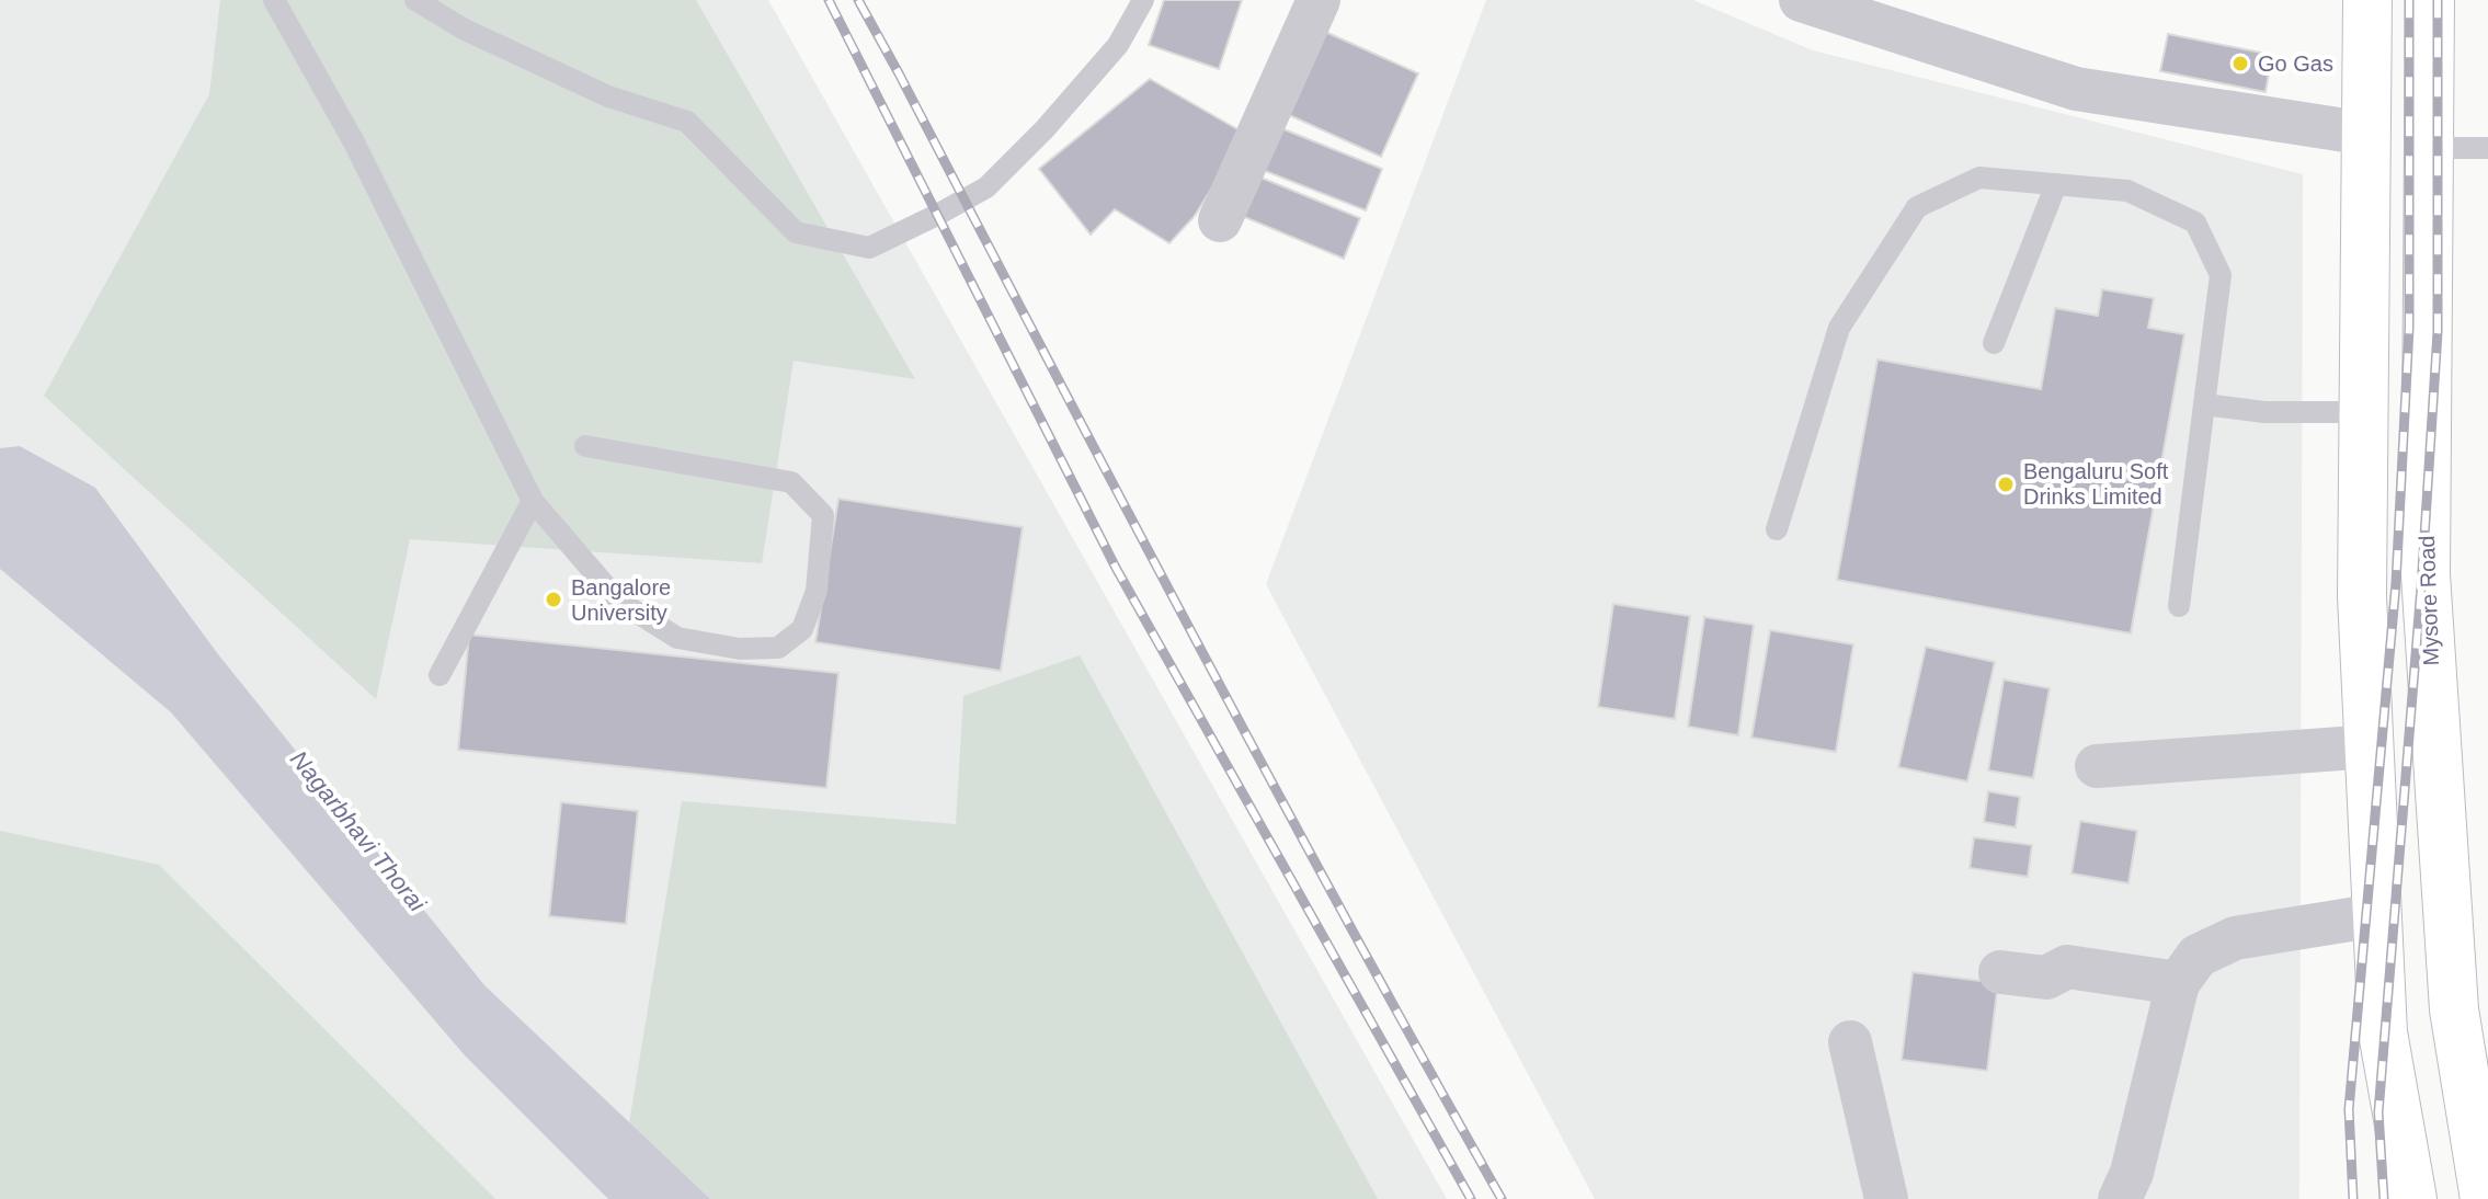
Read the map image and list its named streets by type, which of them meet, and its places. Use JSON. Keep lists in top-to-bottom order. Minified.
{"streets":{"highway":["Mysore Road"]},"water":["Nagarbhavi Thorai"],"places":["Go Gas","Bengaluru Soft Drinks Limited","Bangalore University"]}
